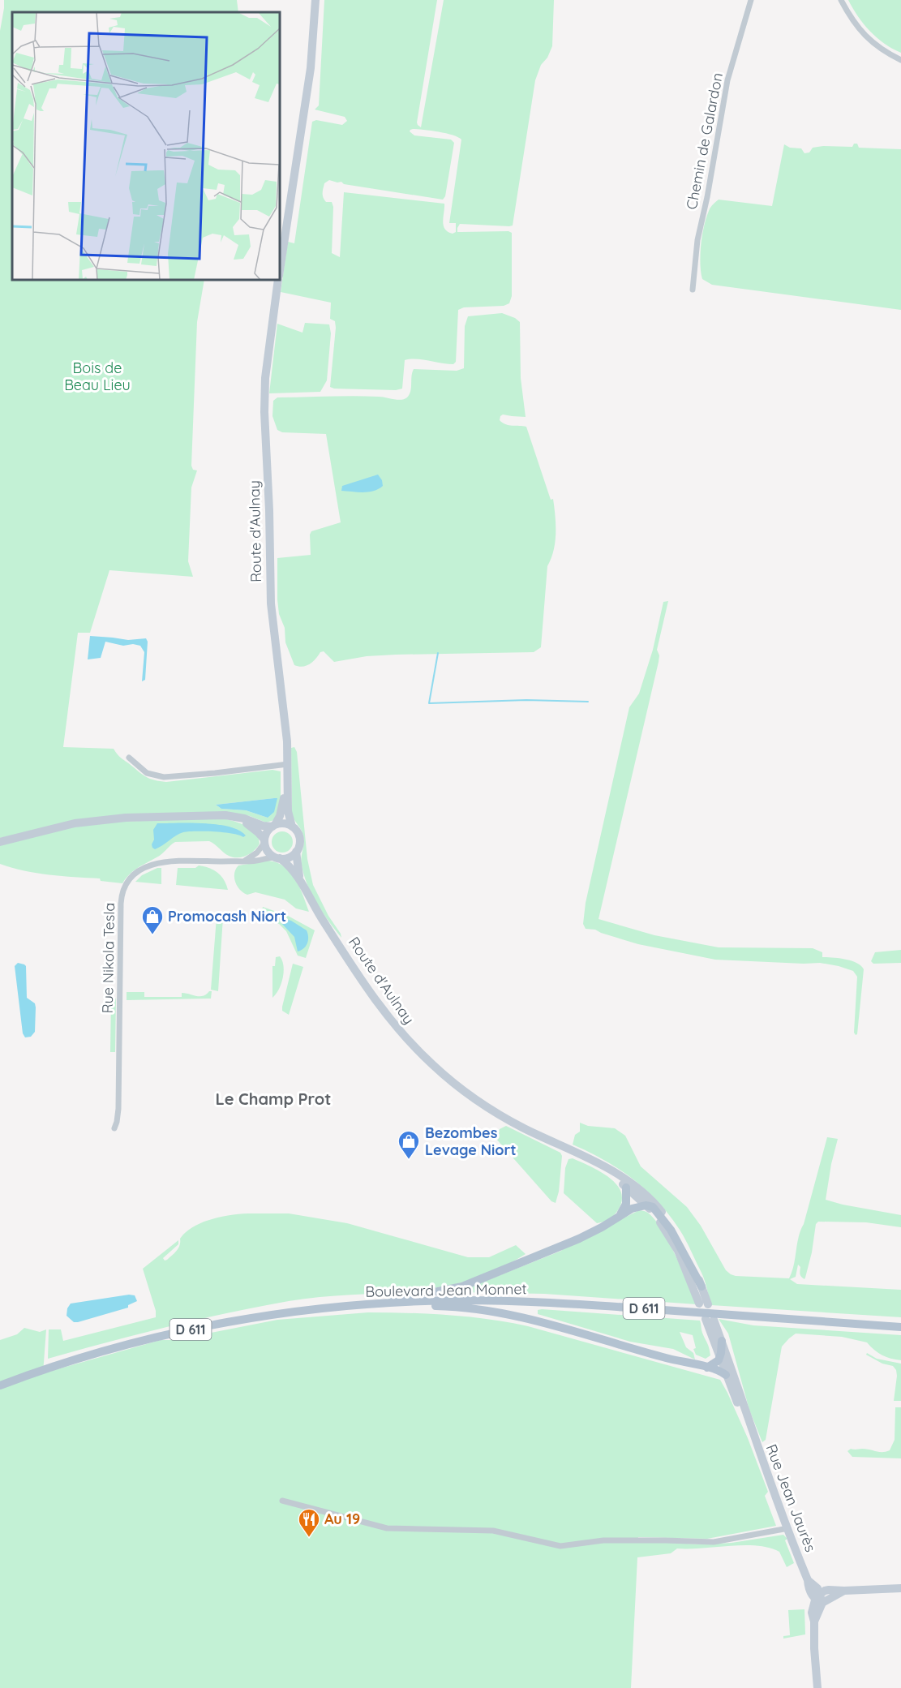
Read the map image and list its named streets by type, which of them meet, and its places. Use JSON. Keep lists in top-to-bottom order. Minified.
{"streets":{"main road":["Boulevard Jean Monnet","D 611"],"street":["Chemin de Galardon","Route d'Aulnay","Rue Nikola Tesla","Rue Jean Jaurès"]},"crossings":[["Route d'Aulnay","Rue Nikola Tesla"]],"districts":["Le Champ Prot"],"parks":["Bois de Beau Lieu"],"places":{"shop":["Promocash Niort","Bezombes Levage Niort"],"restaurant":["Au 19"]}}
